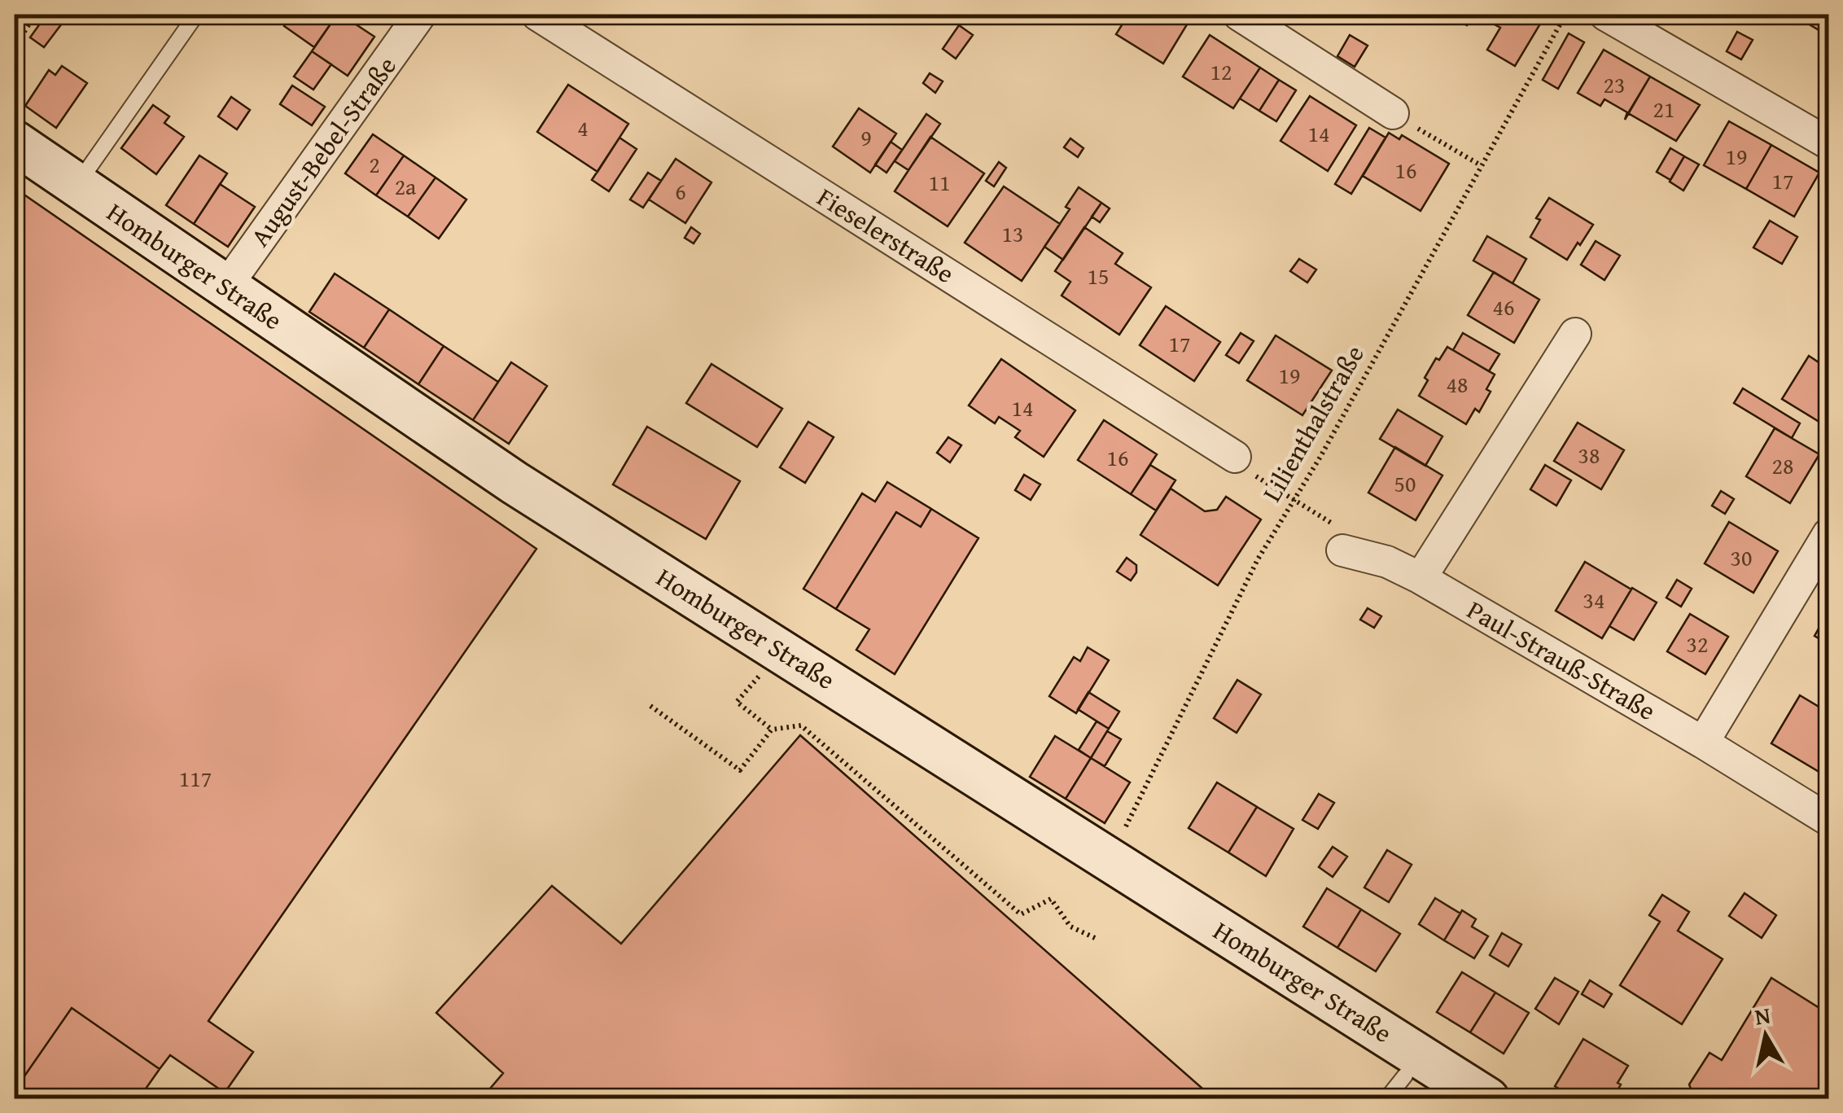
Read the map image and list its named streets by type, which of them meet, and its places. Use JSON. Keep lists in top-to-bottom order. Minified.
{"streets":{"main road":["Homburger Straße"],"street":["August-Bebel-Straße","Fieselerstraße","Paul-Strauß-Straße"],"path":["Lilienthalstraße"]},"crossings":[["August-Bebel-Straße","Homburger Straße"],["Homburger Straße","Lilienthalstraße"]],"house_numbers":["12","23","21","4","14","9","19","2","16","17","11","2a","6","13","15","46","17","19","48","14","38","16","28","50","30","34","32","117"],"north":"top"}
